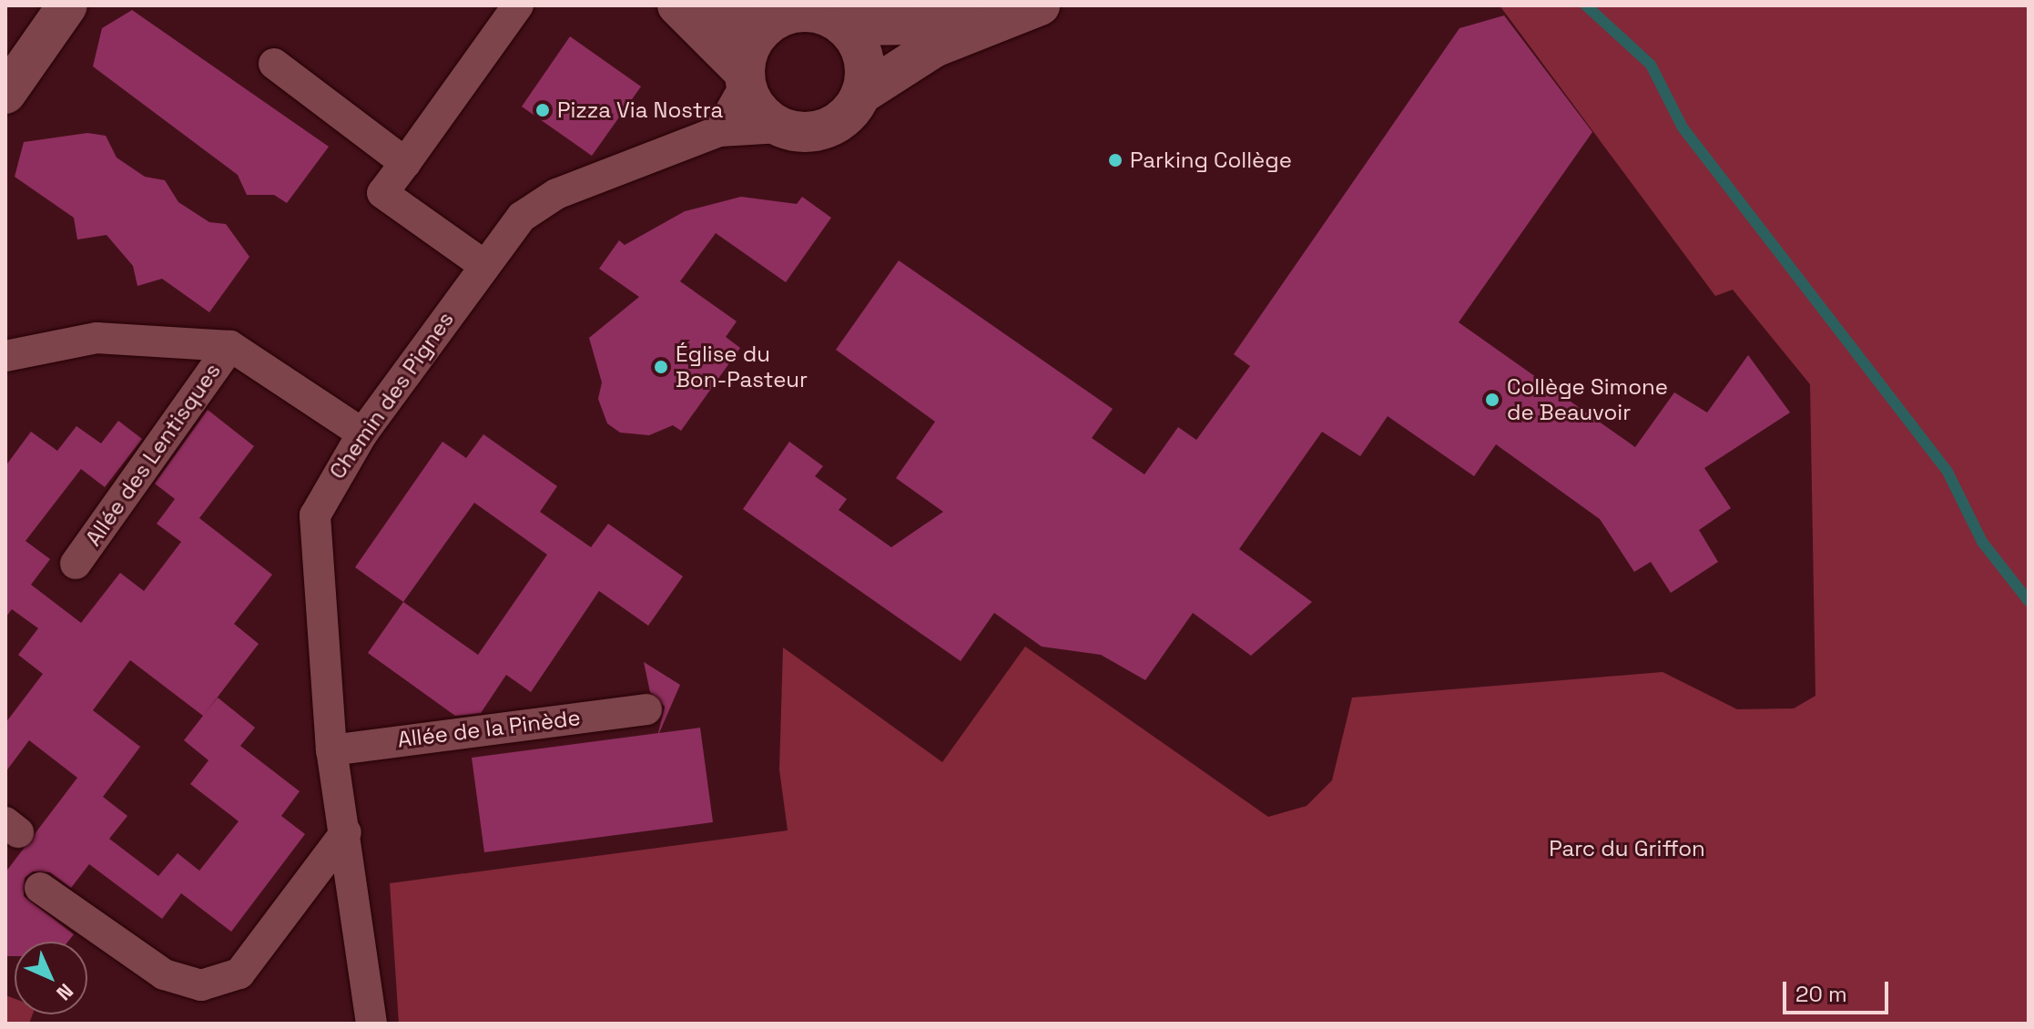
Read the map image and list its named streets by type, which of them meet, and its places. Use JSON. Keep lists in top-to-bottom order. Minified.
{"streets":{"street":["Chemin des Pignes","Allée des Lentisques","Allée de la Pinède"]},"crossings":[["Chemin des Pignes","Allée de la Pinède"]],"parks":["Parc du Griffon"],"places":["Pizza Via Nostra","Parking Collège","Église du Bon-Pasteur","Collège Simone de Beauvoir"],"scale_bar":"20 m","north":"bottom right"}
